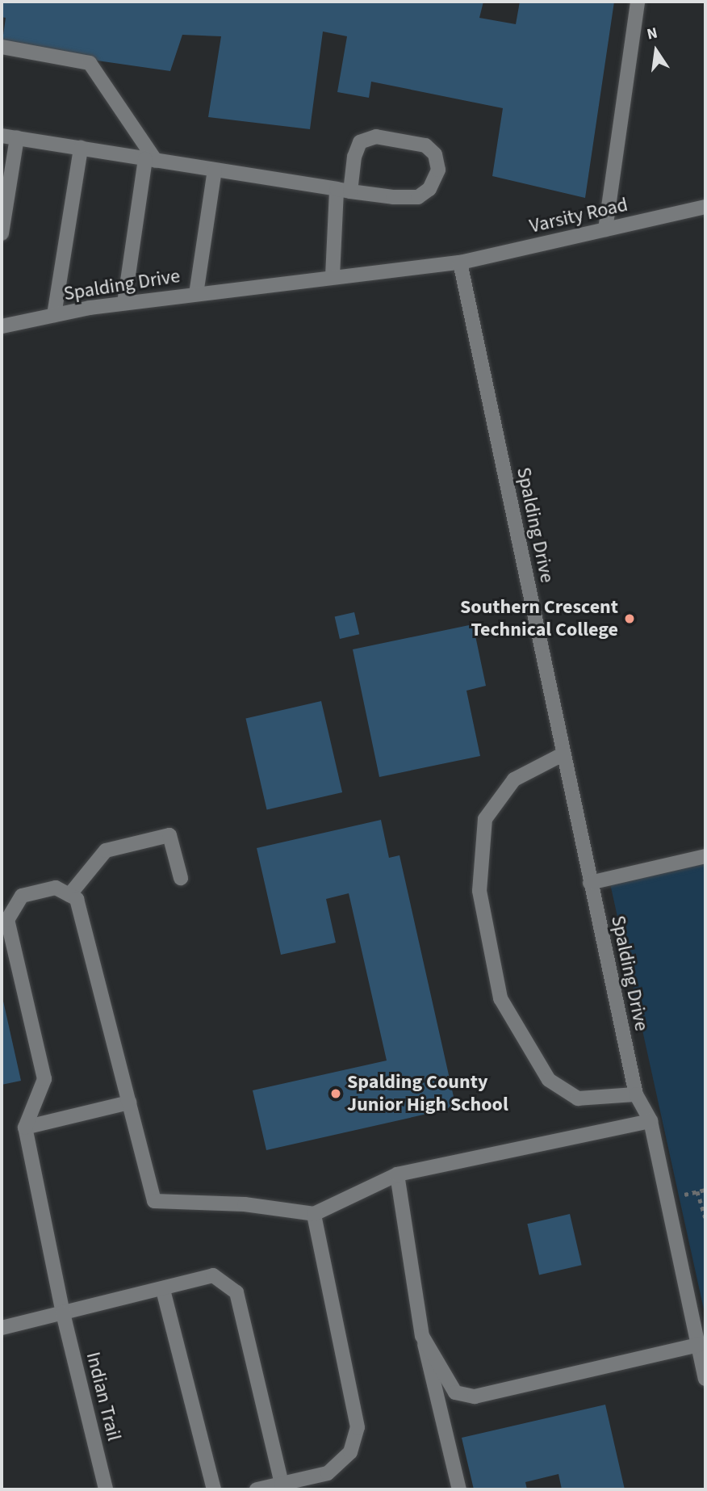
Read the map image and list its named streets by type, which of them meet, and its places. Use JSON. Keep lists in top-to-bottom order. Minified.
{"streets":{"street":["Varsity Road","Spalding Drive","Indian Trail"]},"crossings":[["Varsity Road","Spalding Drive"]],"places":["Southern Crescent Technical College","Spalding County Junior High School"],"north":"top"}
